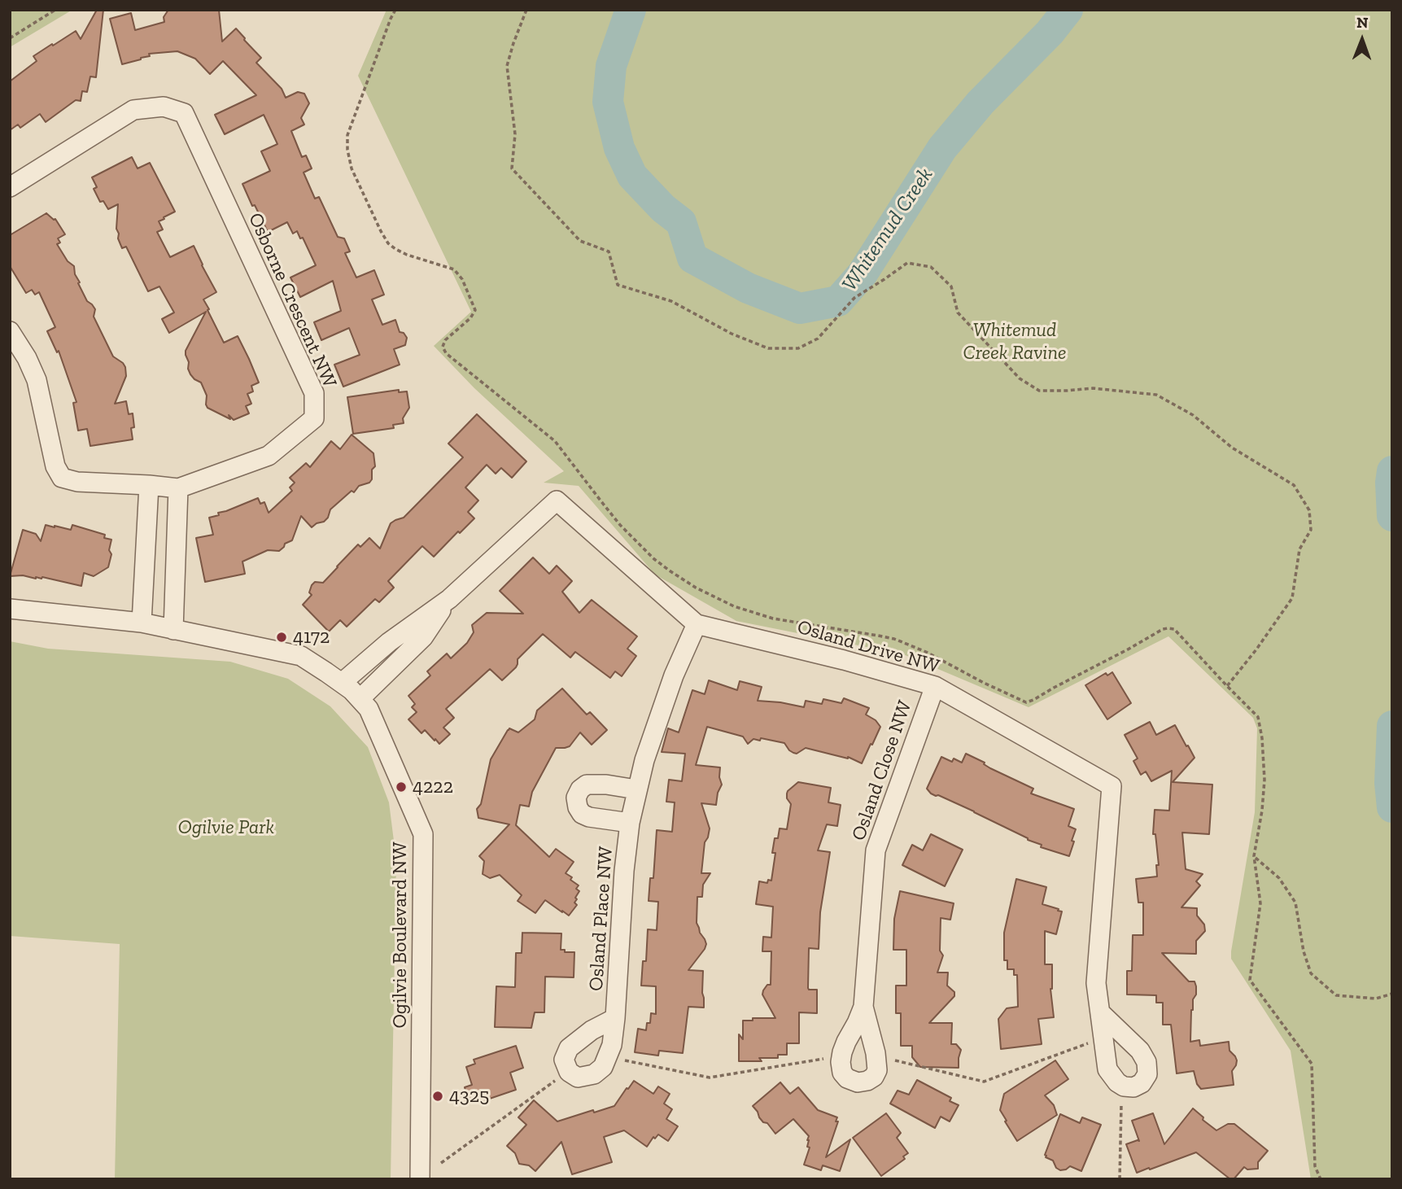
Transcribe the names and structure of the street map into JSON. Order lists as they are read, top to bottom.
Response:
{
  "streets": {
    "street": [
      "Osborne Crescent NW",
      "Osland Drive NW",
      "Osland Close NW",
      "Osland Place NW",
      "Ogilvie Boulevard NW"
    ]
  },
  "crossings": [
    ["Osland Drive NW", "Osland Close NW"],
    ["Osland Drive NW", "Osland Place NW"],
    ["Osland Drive NW", "Ogilvie Boulevard NW"]
  ],
  "water": ["Whitemud Creek"],
  "parks": ["Whitemud Creek Ravine", "Ogilvie Park"],
  "places": ["4172", "4222", "4325"],
  "north": "top"
}
